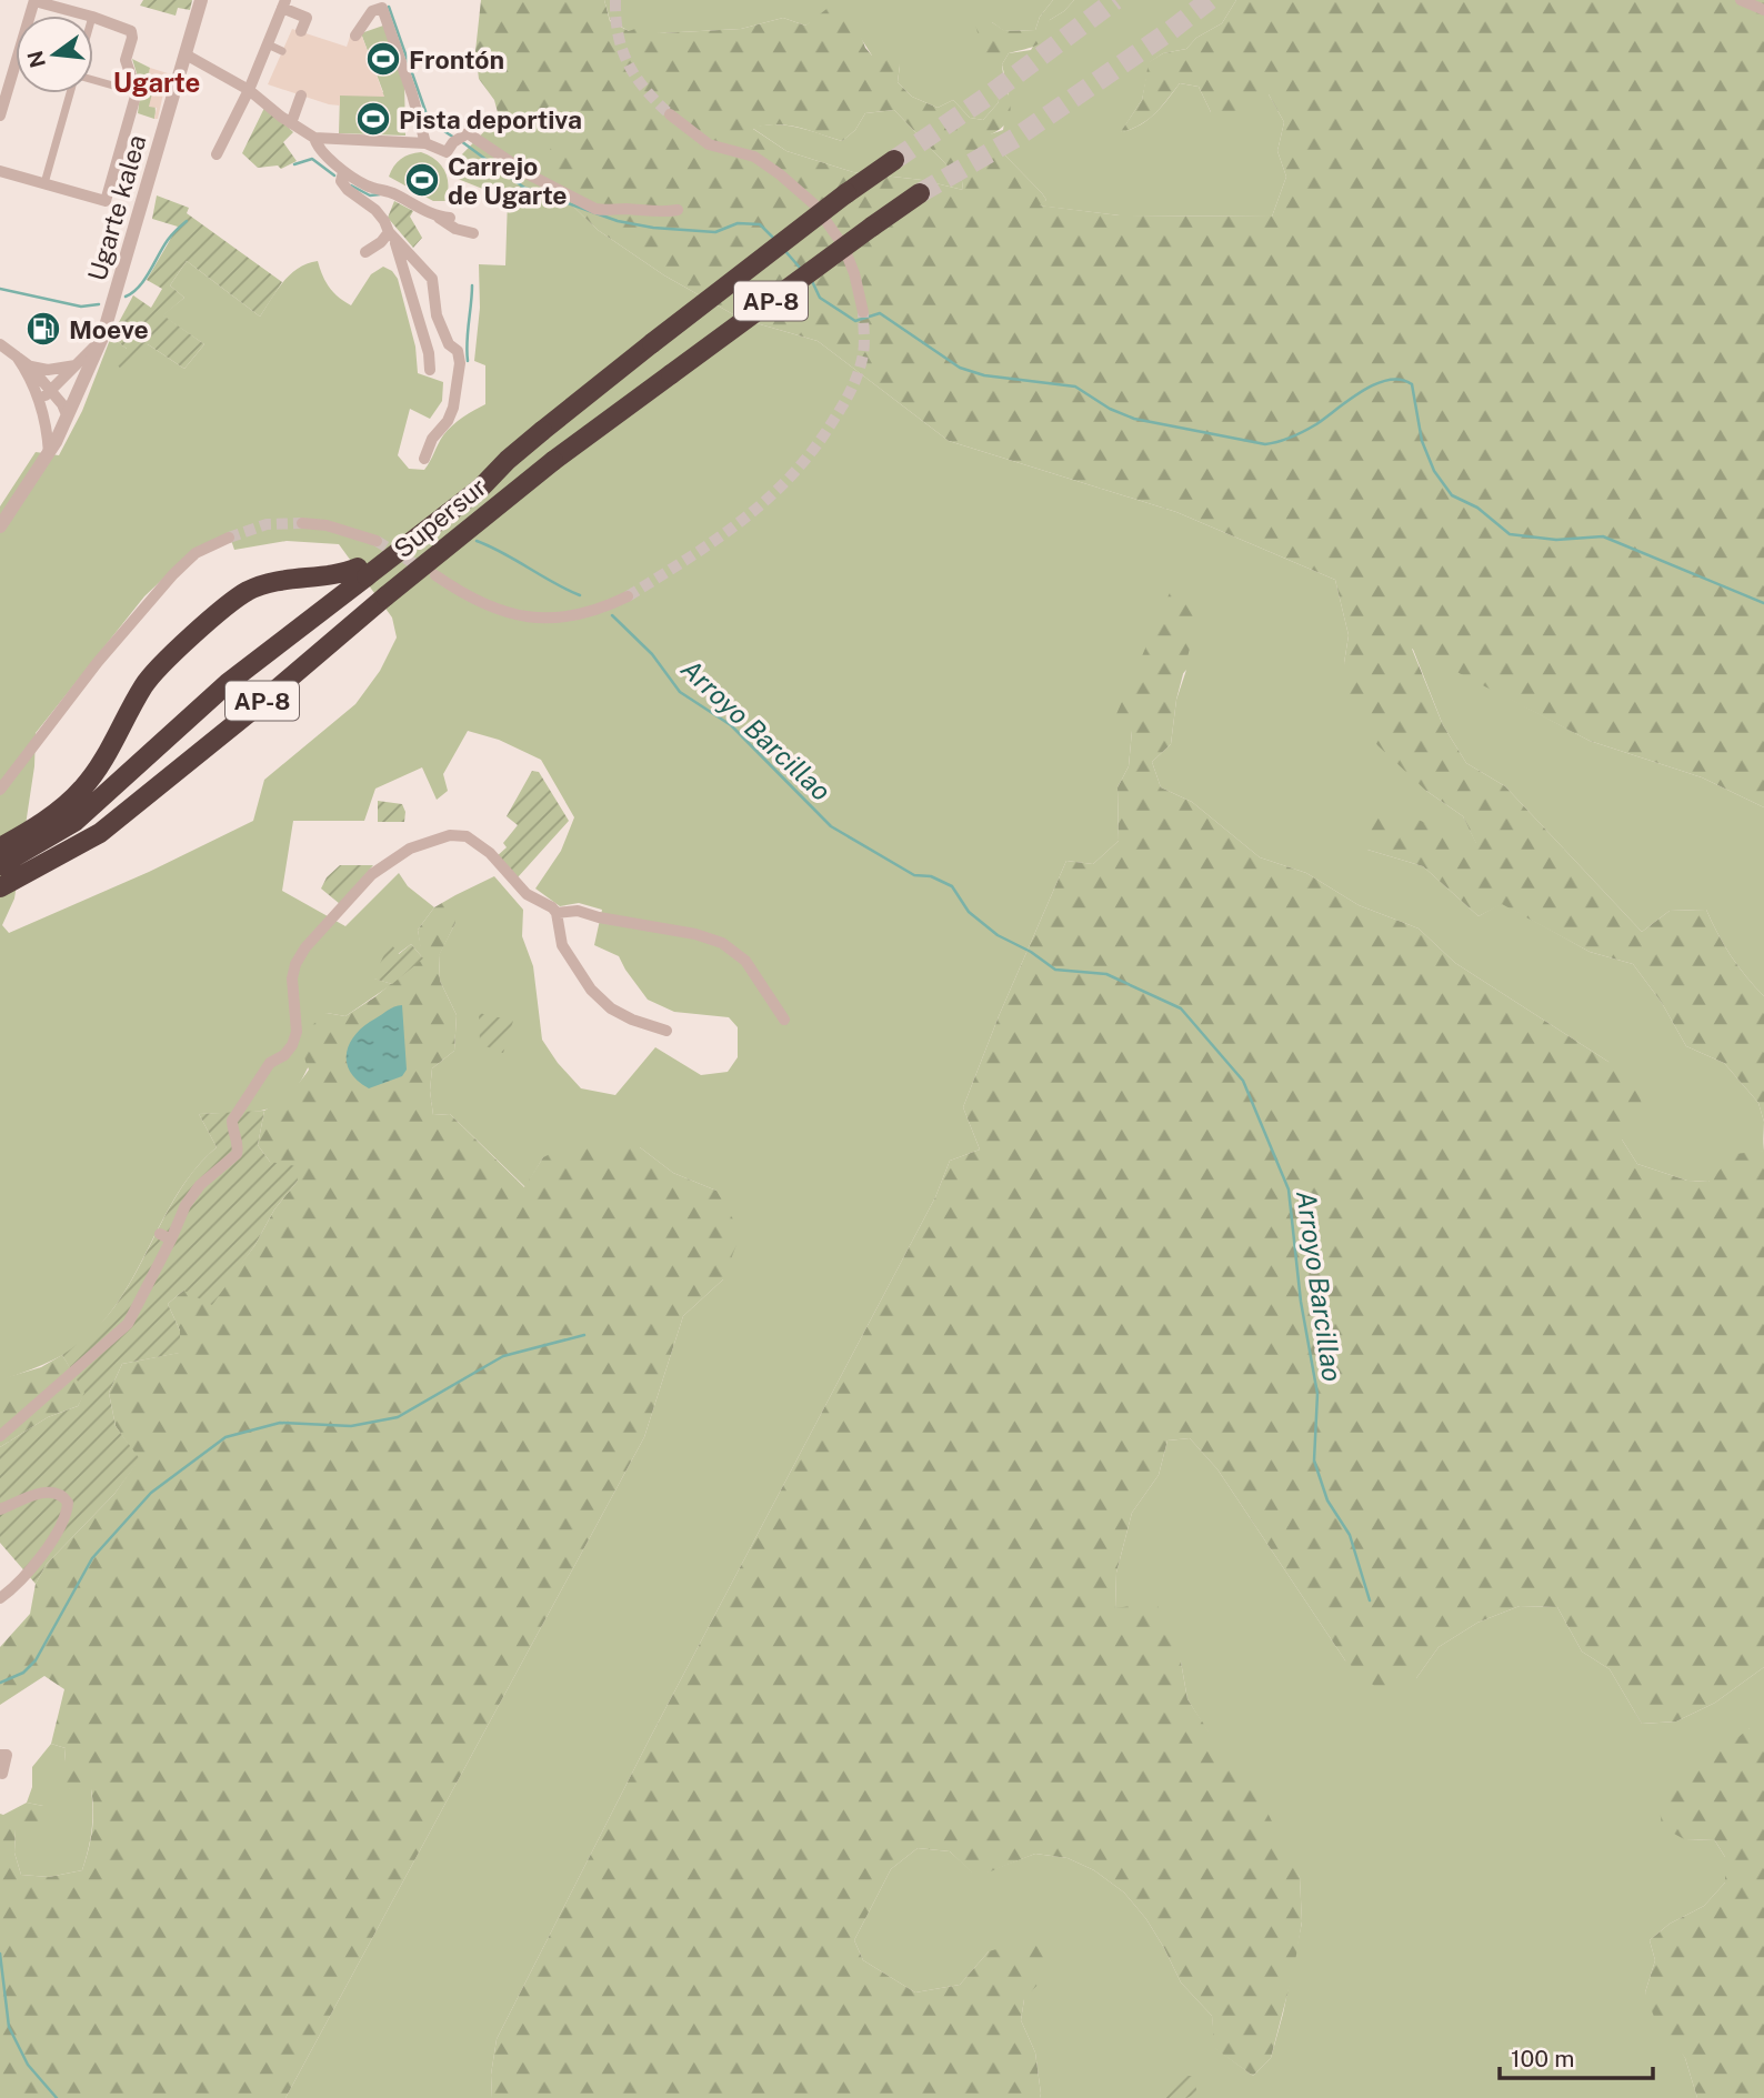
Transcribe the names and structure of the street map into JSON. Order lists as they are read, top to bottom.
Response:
{
  "streets": {
    "highway": ["AP-8", "Supersur"],
    "street": ["Ugarte kalea"]
  },
  "crossings": [
    ["AP-8", "Supersur"]
  ],
  "districts": ["Ugarte"],
  "water": ["Arroyo Barcillao"],
  "places": {
    "sports": ["Frontón", "Pista deportiva", "Carrejo de Ugarte"],
    "fuel station": ["Moeve"]
  },
  "scale_bar": "100 m",
  "north": "left"
}
